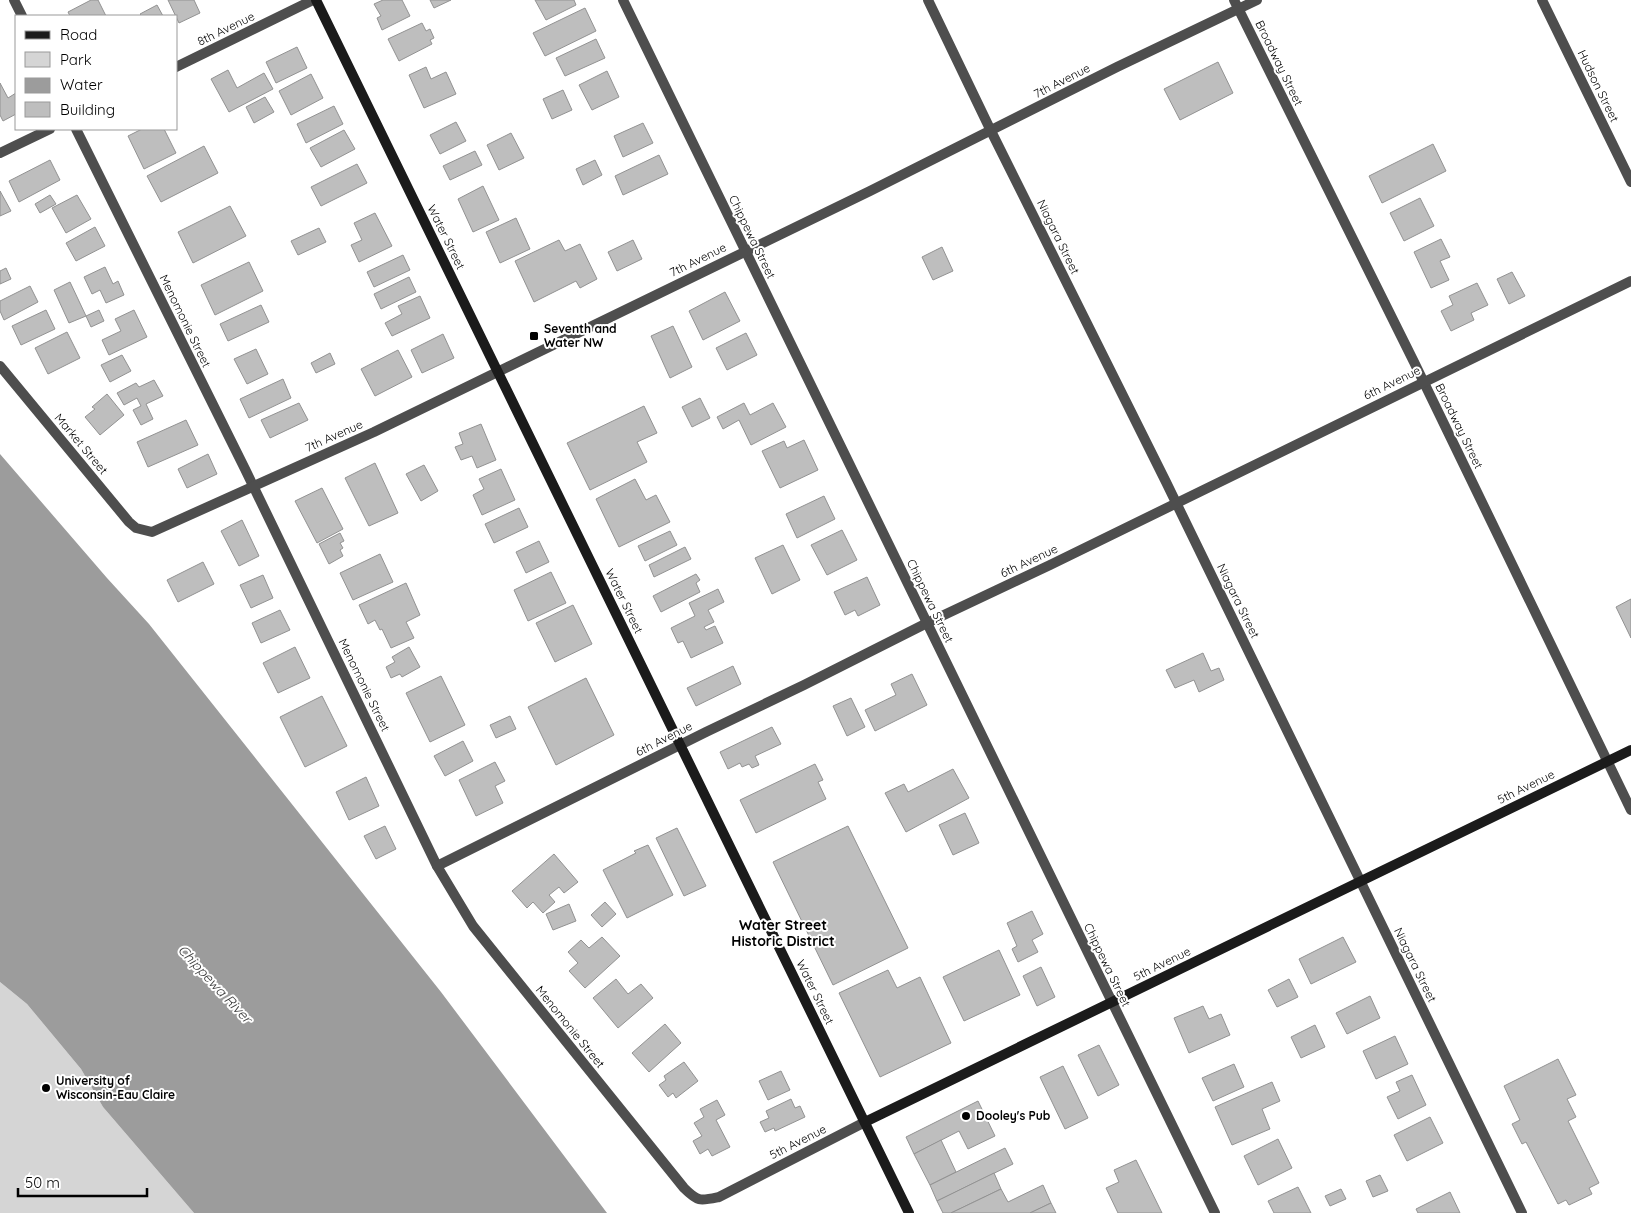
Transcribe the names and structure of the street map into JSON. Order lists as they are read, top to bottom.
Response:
{
  "streets": {
    "main road": ["Water Street", "5th Avenue"],
    "street": [
      "8th Avenue",
      "Broadway Street",
      "7th Avenue",
      "Hudson Street",
      "Chippewa Street",
      "Niagara Street",
      "Menomonie Street",
      "6th Avenue",
      "Market Street"
    ]
  },
  "crossings": [
    ["8th Avenue", "Water Street"],
    ["Broadway Street", "7th Avenue"],
    ["Broadway Street", "6th Avenue"],
    ["Broadway Street", "5th Avenue"],
    ["7th Avenue", "Water Street"],
    ["7th Avenue", "Chippewa Street"],
    ["7th Avenue", "Niagara Street"],
    ["7th Avenue", "Menomonie Street"],
    ["7th Avenue", "Market Street"],
    ["Water Street", "6th Avenue"],
    ["Water Street", "5th Avenue"],
    ["Chippewa Street", "6th Avenue"],
    ["Chippewa Street", "5th Avenue"],
    ["Niagara Street", "6th Avenue"],
    ["Niagara Street", "5th Avenue"],
    ["Menomonie Street", "6th Avenue"],
    ["Menomonie Street", "5th Avenue"]
  ],
  "districts": ["Water Street Historic District"],
  "water": ["Chippewa River"],
  "places": {
    "transit": ["Seventh and Water NW"],
    "other": ["University of Wisconsin-Eau Claire", "Dooley's Pub"]
  },
  "legend": [
    "Road",
    "Park",
    "Water",
    "Building"
  ],
  "scale_bar": "50 m"
}
